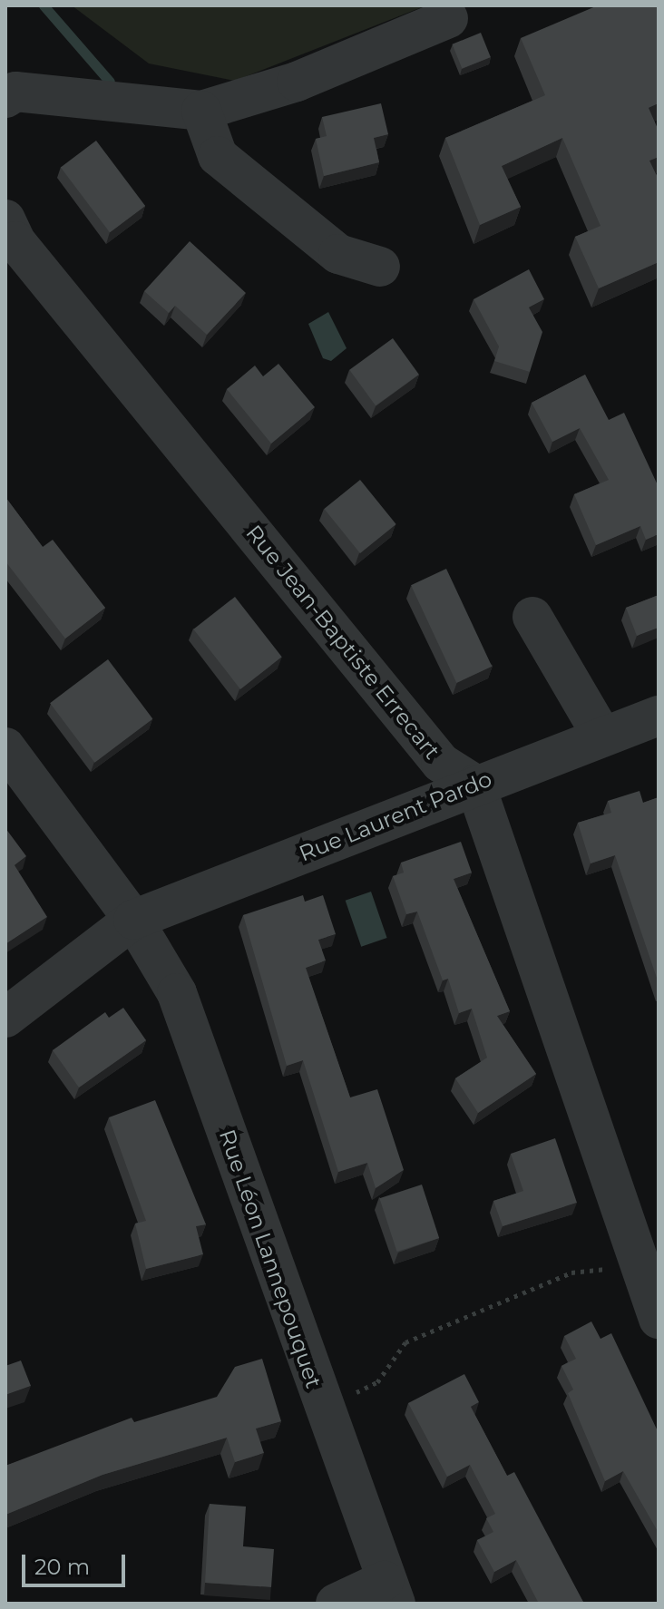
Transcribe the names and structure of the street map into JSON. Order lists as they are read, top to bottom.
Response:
{
  "streets": {
    "street": ["Rue Jean-Baptiste Errecart", "Rue Laurent Pardo", "Rue Léon Lannepouquet"]
  },
  "crossings": [
    ["Rue Jean-Baptiste Errecart", "Rue Laurent Pardo"],
    ["Rue Laurent Pardo", "Rue Léon Lannepouquet"]
  ],
  "scale_bar": "20 m"
}
